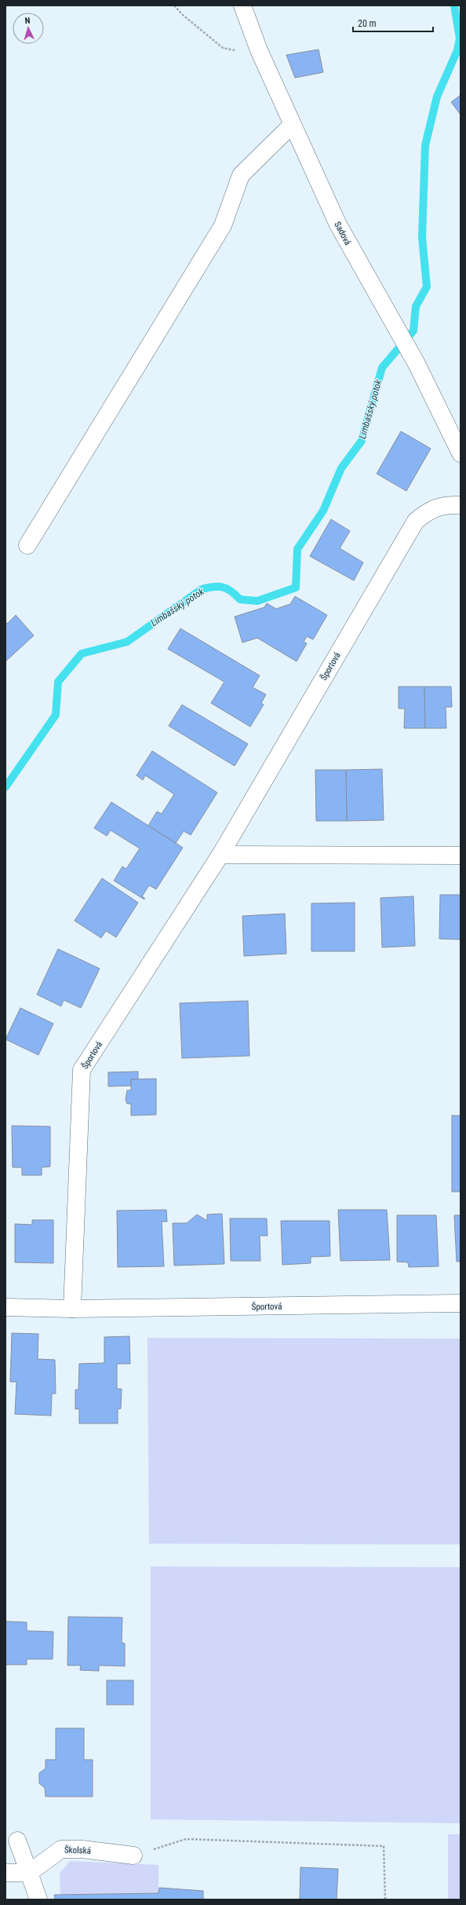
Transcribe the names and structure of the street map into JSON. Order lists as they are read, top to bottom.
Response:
{
  "streets": {
    "street": ["Sadová", "Športová", "Školská"]
  },
  "water": ["Limbašský potok"],
  "scale_bar": "20 m",
  "north": "top"
}
